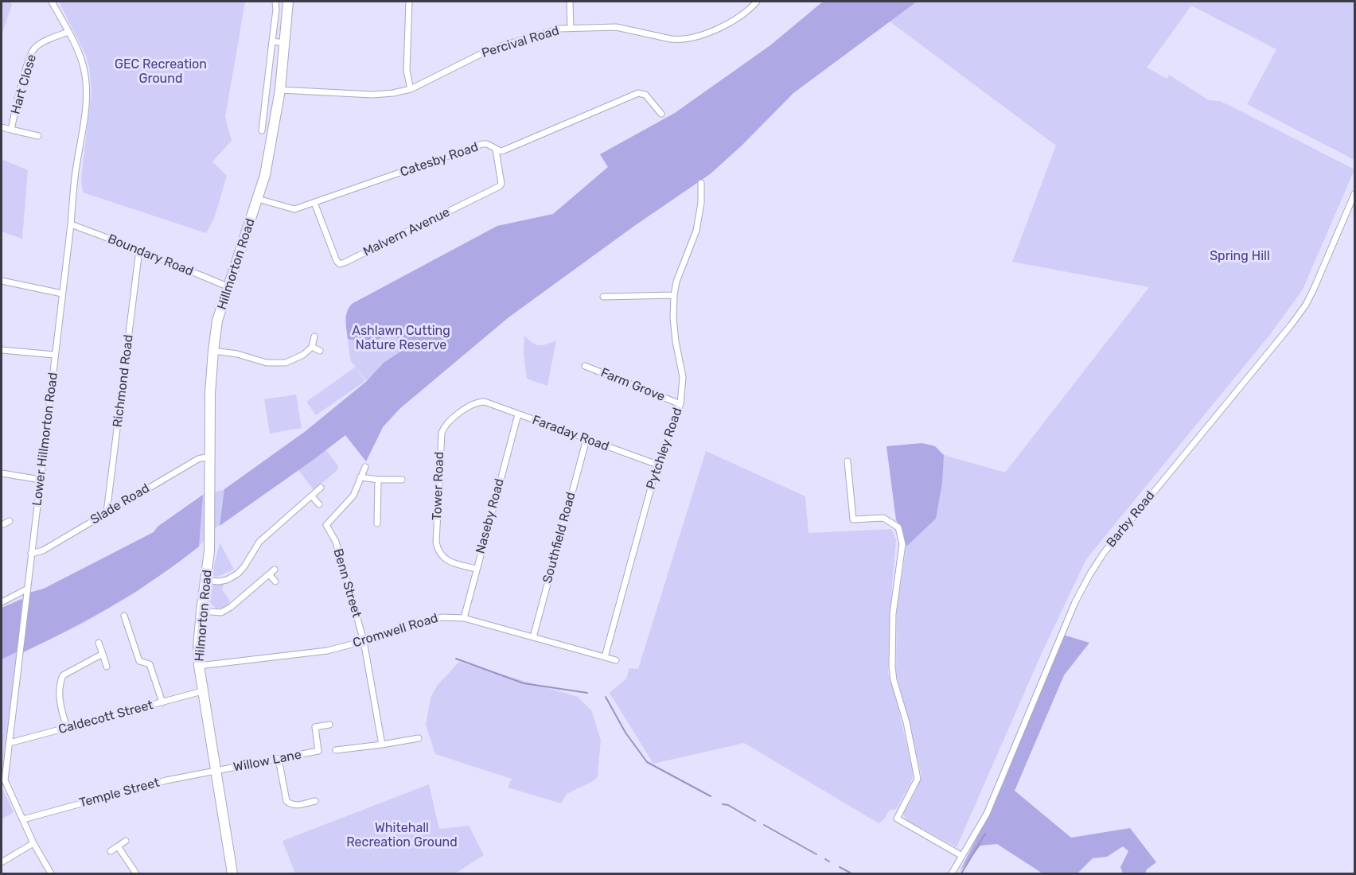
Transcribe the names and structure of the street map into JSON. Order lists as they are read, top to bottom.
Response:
{
  "streets": {
    "highway": ["Hillmorton Road", "Hilmorton Road"],
    "street": [
      "Percival Road",
      "Hart Close",
      "Catesby Road",
      "Malvern Avenue",
      "Boundary Road",
      "Richmond Road",
      "Farm Grove",
      "Faraday Road",
      "Lower Hillmorton Road",
      "Pytchley Road",
      "Tower Road",
      "Slade Road",
      "Naseby Road",
      "Barby Road",
      "Southfield Road",
      "Benn Street",
      "Cromwell Road",
      "Caldecott Street",
      "Willow Lane",
      "Temple Street"
    ]
  },
  "crossings": [
    ["Percival Road", "Hillmorton Road"],
    ["Hart Close", "Lower Hillmorton Road"],
    ["Catesby Road", "Malvern Avenue"],
    ["Catesby Road", "Hillmorton Road"],
    ["Boundary Road", "Hillmorton Road"],
    ["Boundary Road", "Richmond Road"],
    ["Boundary Road", "Lower Hillmorton Road"],
    ["Hillmorton Road", "Slade Road"],
    ["Hillmorton Road", "Hilmorton Road"],
    ["Richmond Road", "Slade Road"],
    ["Farm Grove", "Pytchley Road"],
    ["Faraday Road", "Pytchley Road"],
    ["Faraday Road", "Tower Road"],
    ["Faraday Road", "Naseby Road"],
    ["Faraday Road", "Southfield Road"],
    ["Lower Hillmorton Road", "Slade Road"],
    ["Lower Hillmorton Road", "Caldecott Street"],
    ["Lower Hillmorton Road", "Temple Street"],
    ["Pytchley Road", "Cromwell Road"],
    ["Tower Road", "Naseby Road"],
    ["Naseby Road", "Cromwell Road"],
    ["Southfield Road", "Cromwell Road"],
    ["Benn Street", "Cromwell Road"],
    ["Hilmorton Road", "Cromwell Road"],
    ["Hilmorton Road", "Caldecott Street"],
    ["Hilmorton Road", "Willow Lane"],
    ["Hilmorton Road", "Temple Street"],
    ["Willow Lane", "Temple Street"]
  ],
  "parks": [
    "GEC Recreation Ground",
    "Spring Hill",
    "Ashlawn Cutting Nature Reserve",
    "Whitehall Recreation Ground"
  ]
}
